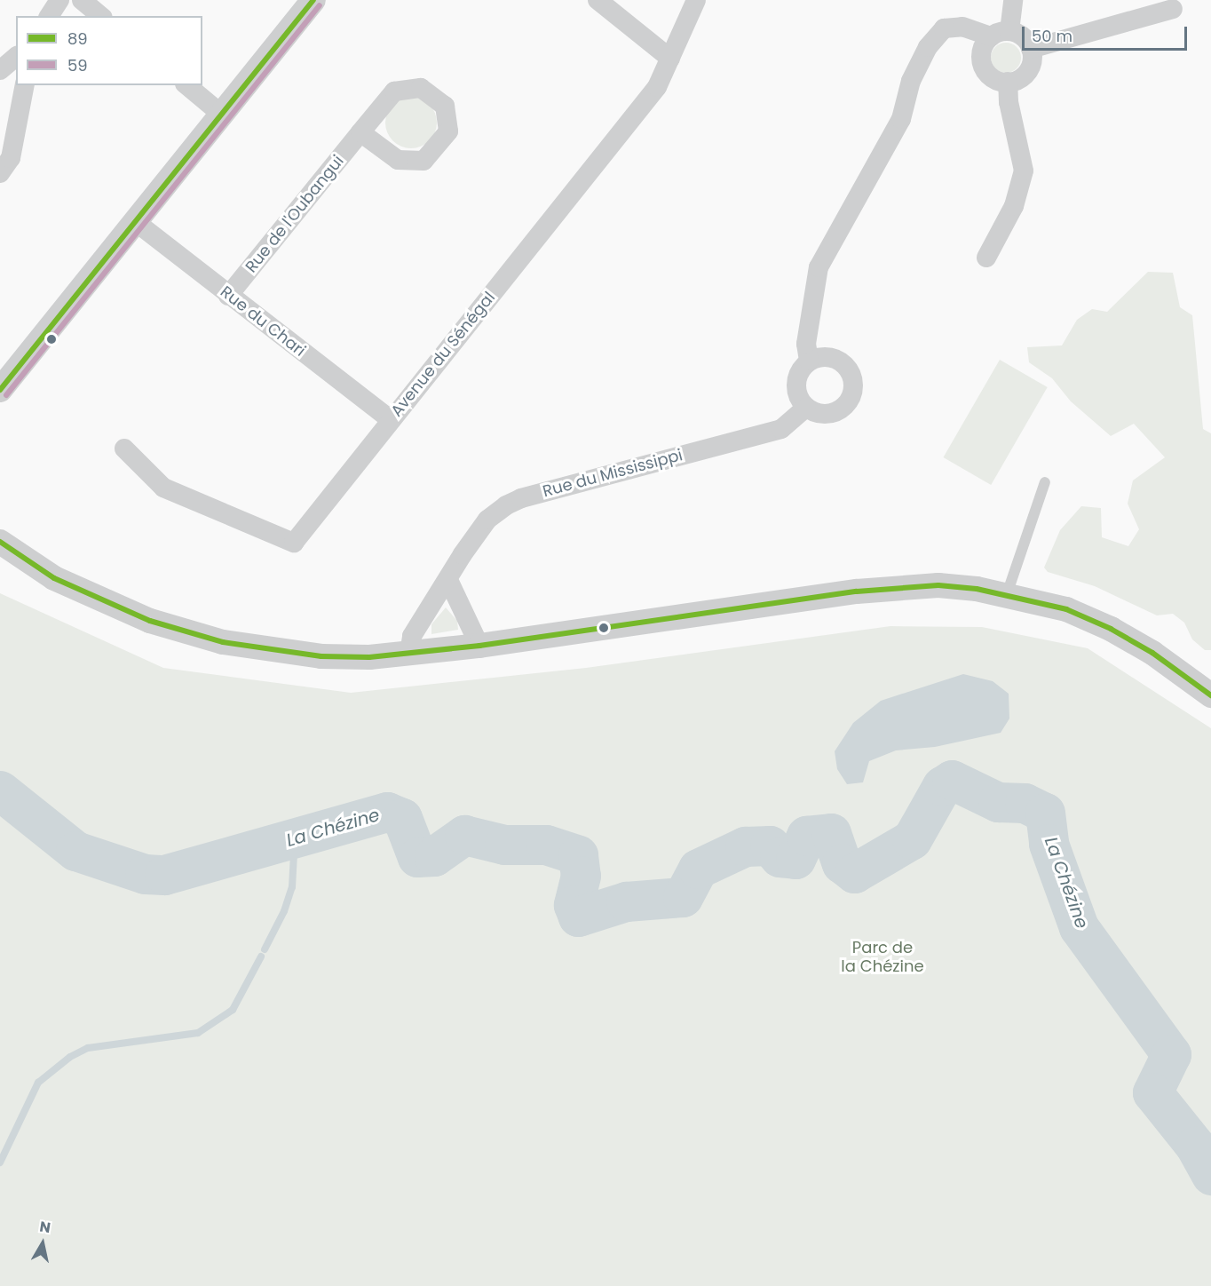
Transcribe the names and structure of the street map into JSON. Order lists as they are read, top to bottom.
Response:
{
  "streets": {
    "street": [
      "Rue de l'Oubangui",
      "Rue du Chari",
      "Avenue du Sénégal",
      "Rue du Mississippi"
    ]
  },
  "crossings": [
    ["Rue de l'Oubangui", "Rue du Chari"],
    ["Rue du Chari", "Avenue du Sénégal"]
  ],
  "water": ["La Chézine"],
  "parks": ["Parc de la Chézine"],
  "lines": ["transit line 89", "transit line 59"],
  "legend": ["89", "59"],
  "scale_bar": "50 m",
  "north": "top"
}
